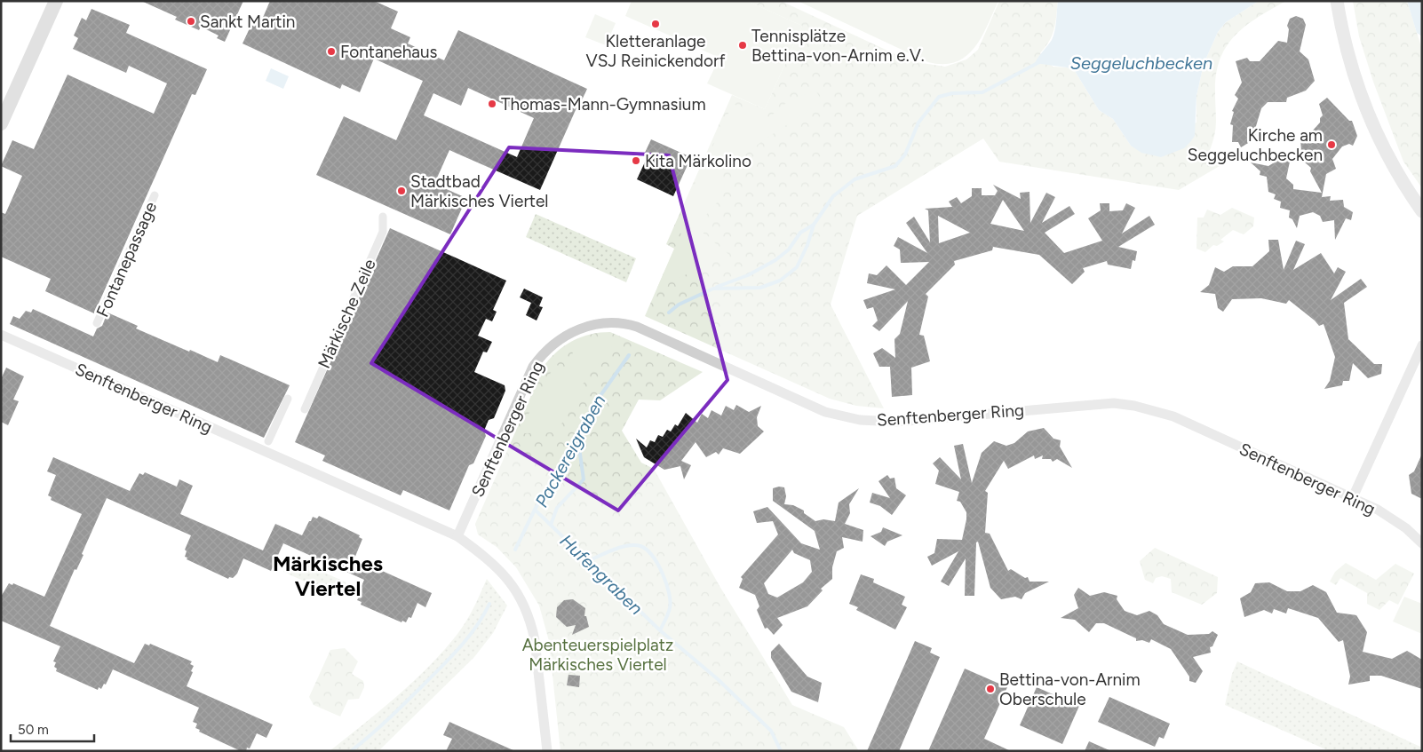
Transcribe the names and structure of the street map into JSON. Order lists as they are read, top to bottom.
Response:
{
  "streets": {
    "street": ["Fontanepassage", "Märkische Zeile", "Senftenberger Ring"]
  },
  "districts": ["Märkisches Viertel"],
  "water": ["Seggeluchbecken", "Packereigraben", "Hufengraben"],
  "parks": ["Abenteuerspielplatz Märkisches Viertel"],
  "places": [
    "Sankt Martin",
    "Kletteranlage VSJ Reinickendorf",
    "Tennisplätze Bettina-von-Arnim e.V.",
    "Fontanehaus",
    "Thomas-Mann-Gymnasium",
    "Kirche am Seggeluchbecken",
    "Kita Märkolino",
    "Stadtbad Märkisches Viertel",
    "Bettina-von-Arnim Oberschule"
  ],
  "scale_bar": "50 m"
}
